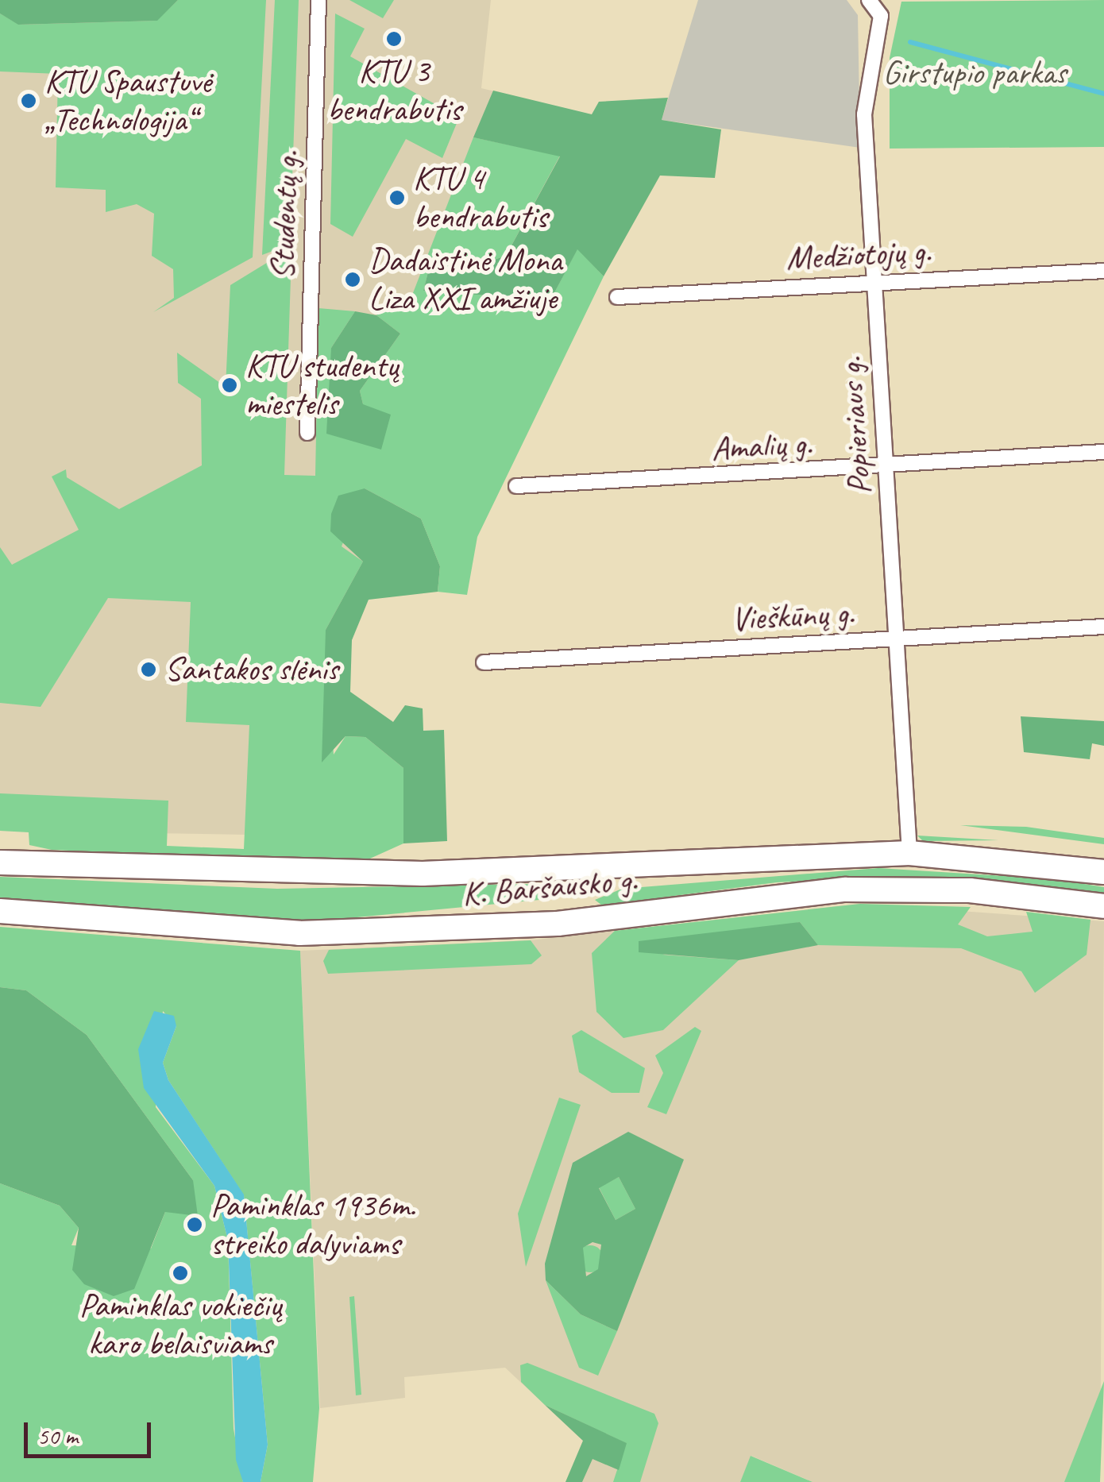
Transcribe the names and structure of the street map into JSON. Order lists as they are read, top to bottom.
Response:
{
  "streets": {
    "main road": ["K. Baršausko g."],
    "street": [
      "Studentų g.",
      "Medžiotojų g.",
      "Popieriaus g.",
      "Amalių g.",
      "Vieškūnų g."
    ]
  },
  "crossings": [
    ["Medžiotojų g.", "Popieriaus g."],
    ["Popieriaus g.", "Amalių g."],
    ["Popieriaus g.", "Vieškūnų g."],
    ["Popieriaus g.", "K. Baršausko g."]
  ],
  "parks": ["Girstupio parkas"],
  "places": [
    "KTU 3 bendrabutis",
    "KTU Spaustuvė „Technologija“",
    "KTU 4 bendrabutis",
    "Dadaistinė Mona Liza XXI amžiuje",
    "KTU studentų miestelis",
    "Santakos slėnis",
    "Paminklas 1936m. streiko dalyviams",
    "Paminklas vokiečių karo belaisviams"
  ],
  "scale_bar": "50 m"
}
